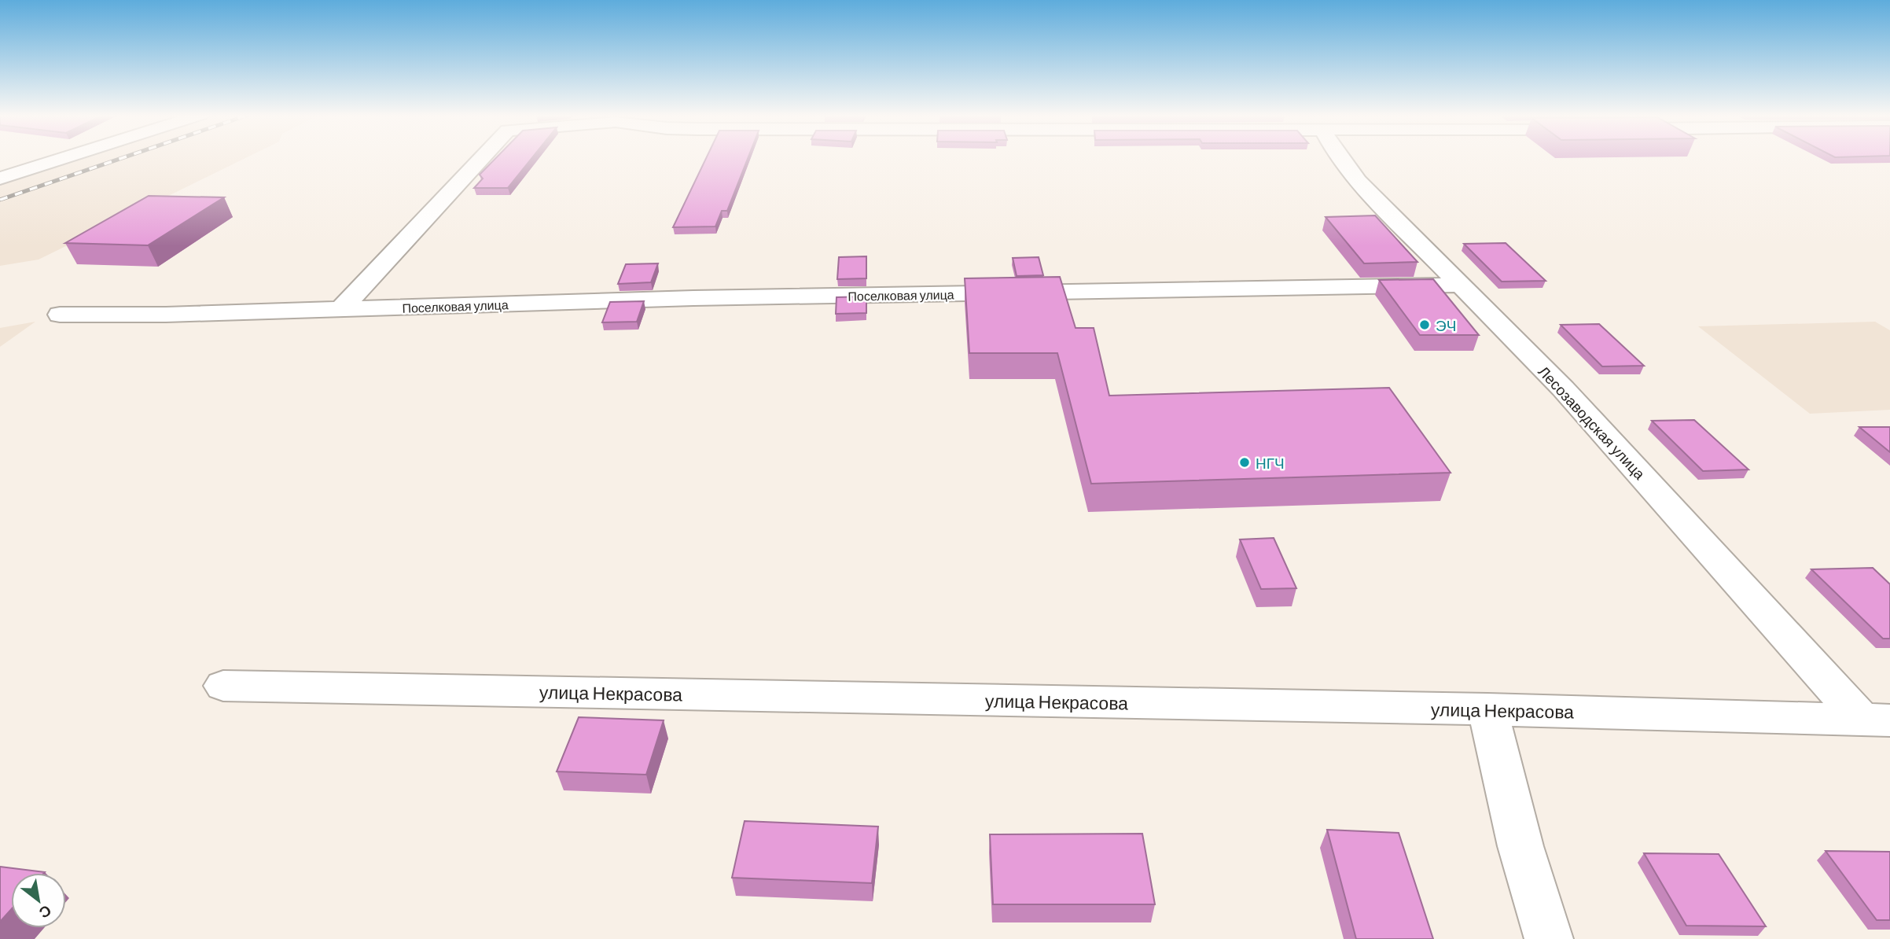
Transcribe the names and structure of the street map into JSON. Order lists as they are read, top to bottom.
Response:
{
  "streets": {
    "street": ["Поселковая улица", "Лесозаводская улица", "улица Некрасова"]
  },
  "crossings": [
    ["Поселковая улица", "Лесозаводская улица"],
    ["Лесозаводская улица", "улица Некрасова"]
  ],
  "places": ["ЭЧ", "НГЧ"],
  "north": "bottom right"
}
